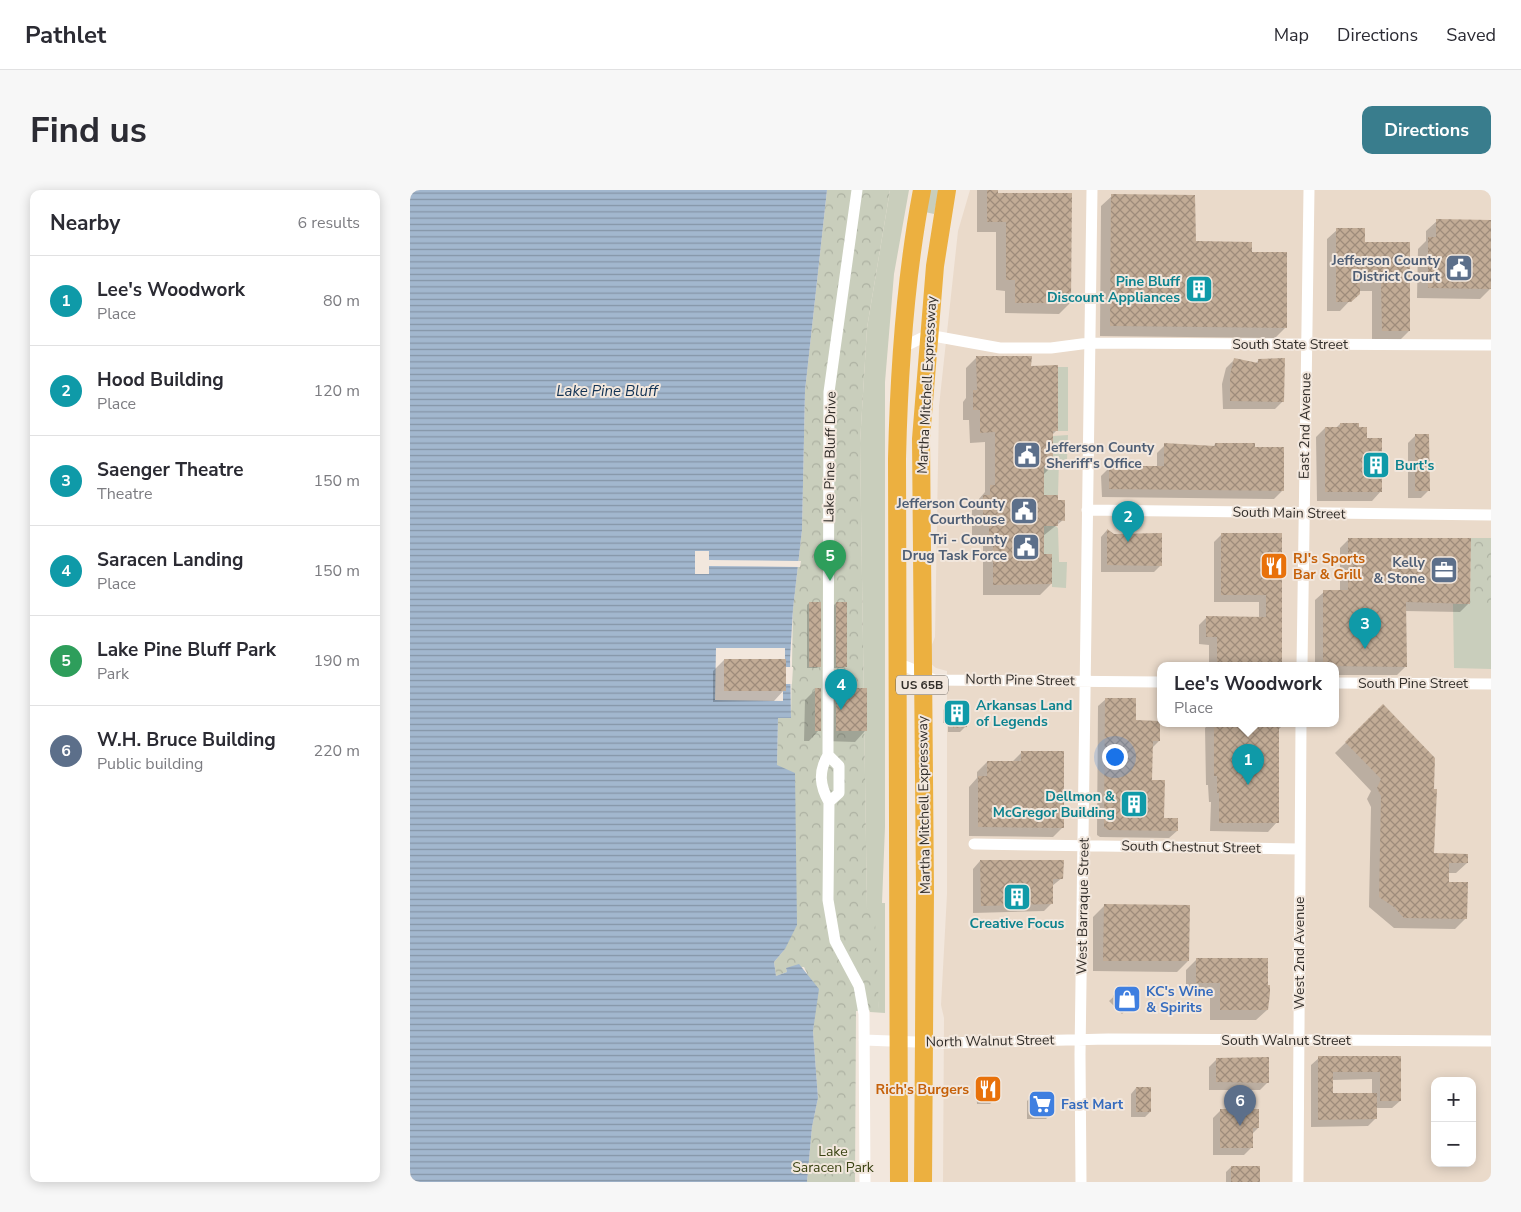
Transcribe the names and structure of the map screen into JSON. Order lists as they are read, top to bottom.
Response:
{
  "streets": {
    "highway": ["Martha Mitchell Expressway", "US 65B"],
    "street": [
      "South State Street",
      "East 2nd Avenue",
      "Lake Pine Bluff Drive",
      "South Main Street",
      "North Pine Street",
      "South Pine Street",
      "South Chestnut Street",
      "West Barraque Street",
      "West 2nd Avenue",
      "South Walnut Street",
      "North Walnut Street"
    ]
  },
  "crossings": [
    ["South State Street", "Martha Mitchell Expressway"],
    ["South State Street", "East 2nd Avenue"],
    ["South State Street", "West Barraque Street"],
    ["Martha Mitchell Expressway", "North Pine Street"],
    ["Martha Mitchell Expressway", "North Walnut Street"],
    ["East 2nd Avenue", "South Main Street"],
    ["Lake Pine Bluff Drive", "North Walnut Street"],
    ["South Main Street", "West Barraque Street"],
    ["North Pine Street", "West Barraque Street"],
    ["South Chestnut Street", "West Barraque Street"],
    ["South Chestnut Street", "West 2nd Avenue"],
    ["West Barraque Street", "South Walnut Street"],
    ["West Barraque Street", "North Walnut Street"],
    ["West 2nd Avenue", "South Walnut Street"],
    ["South Walnut Street", "North Walnut Street"]
  ],
  "water": ["Lake Pine Bluff"],
  "parks": ["Lake Saracen Park"],
  "places": {
    "public building": [
      "Jefferson County District Court",
      "Jefferson County Sheriff's Office",
      "Jefferson County Courthouse",
      "Tri - County Drug Task Force"
    ],
    "building": [
      "Pine Bluff Discount Appliances",
      "Burt's",
      "Arkansas Land of Legends",
      "Dellmon & McGregor Building",
      "Creative Focus"
    ],
    "restaurant": ["RJ's Sports Bar & Grill", "Rich's Burgers"],
    "office": ["Kelly & Stone"],
    "shop": ["KC's Wine & Spirits"],
    "supermarket": ["Fast Mart"]
  },
  "page": {
    "header": "Pathlet",
    "nav": ["Map", "Directions", "Saved"],
    "buttons": "Directions",
    "title": "Find us",
    "heading": ["Nearby", "6 results"],
    "list": [
      {
        "mark": "1",
        "name": "Lee's Woodwork",
        "note": "Place",
        "value": "80 m"
      },
      {
        "mark": "2",
        "name": "Hood Building",
        "note": "Place",
        "value": "120 m"
      },
      {
        "mark": "3",
        "name": "Saenger Theatre",
        "note": "Theatre",
        "value": "150 m"
      },
      {
        "mark": "4",
        "name": "Saracen Landing",
        "note": "Place",
        "value": "150 m"
      },
      {
        "mark": "5",
        "name": "Lake Pine Bluff Park",
        "note": "Park",
        "value": "190 m"
      },
      {
        "mark": "6",
        "name": "W.H. Bruce Building",
        "note": "Public building",
        "value": "220 m"
      }
    ],
    "pins": [
      "2",
      "5",
      "3",
      "4",
      "1",
      "6"
    ],
    "popup": ["Lee's Woodwork", "Place"],
    "map_buttons": ["+", "−"]
  }
}
